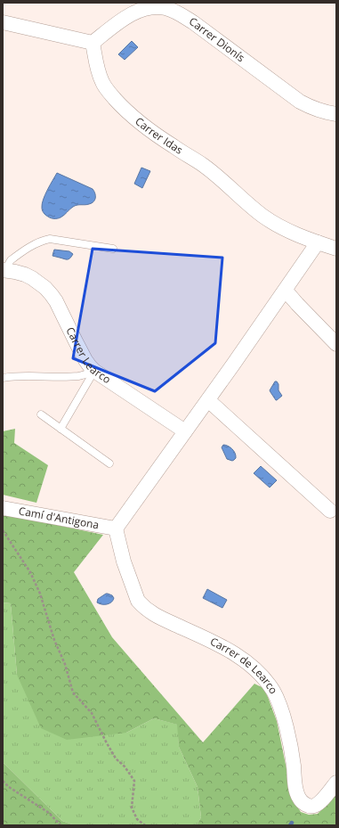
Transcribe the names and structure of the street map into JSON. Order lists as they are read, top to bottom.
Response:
{
  "streets": {
    "street": [
      "Carrer Dionís",
      "Carrer Idas",
      "Carrer Learco",
      "Camí d'Antigona",
      "Carrer de Learco"
    ]
  },
  "crossings": [
    ["Carrer Dionís", "Carrer Idas"],
    ["Camí d'Antigona", "Carrer de Learco"]
  ]
}
